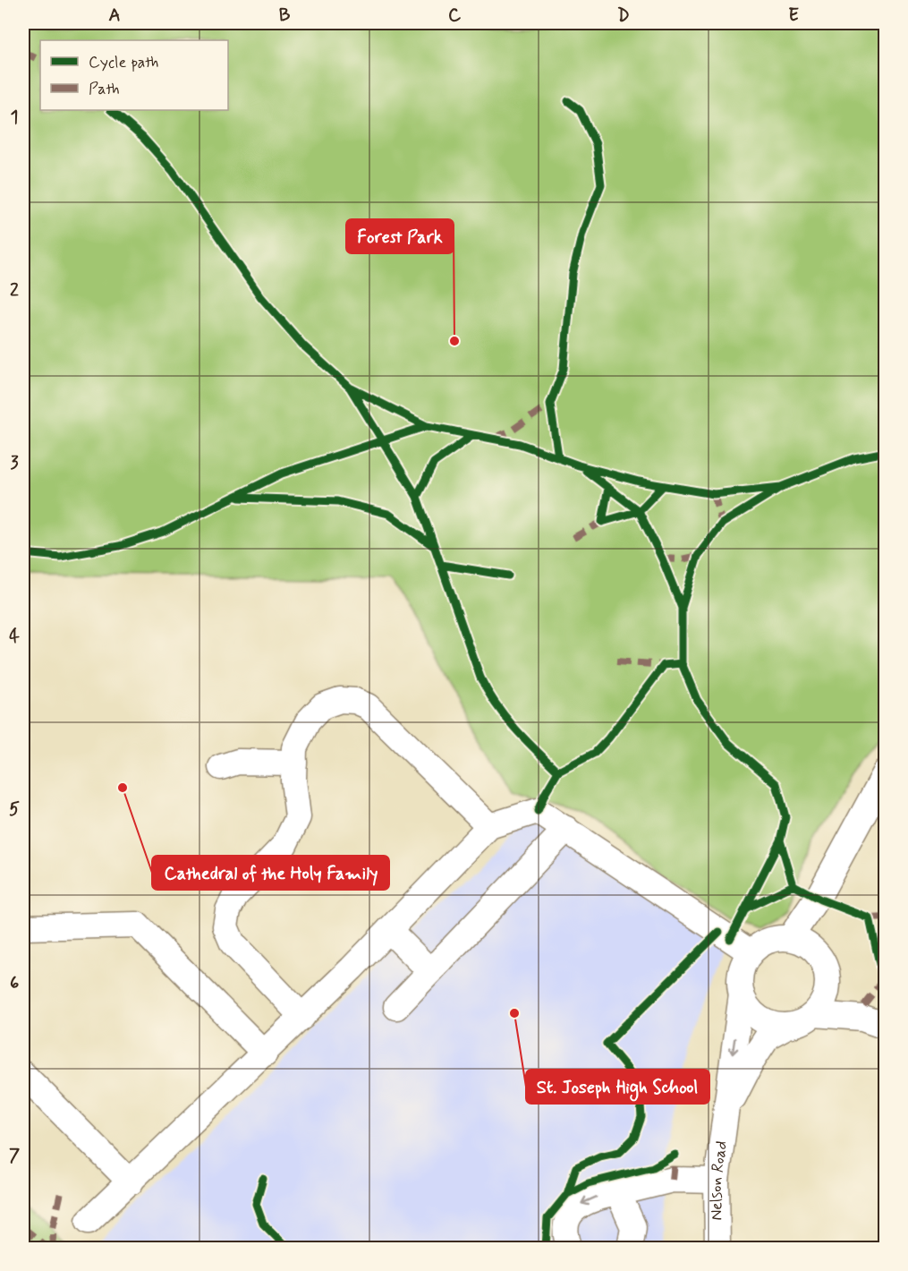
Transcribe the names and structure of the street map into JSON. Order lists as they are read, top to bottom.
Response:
{
  "streets": {
    "street": ["Nelson Road"]
  },
  "places": ["Forest Park", "Cathedral of the Holy Family", "St. Joseph High School"],
  "legend": ["Cycle path", "Path"],
  "grid": {
    "columns": [
      "A",
      "B",
      "C",
      "D",
      "E"
    ],
    "rows": [
      "1",
      "2",
      "3",
      "4",
      "5",
      "6",
      "7"
    ]
  }
}
